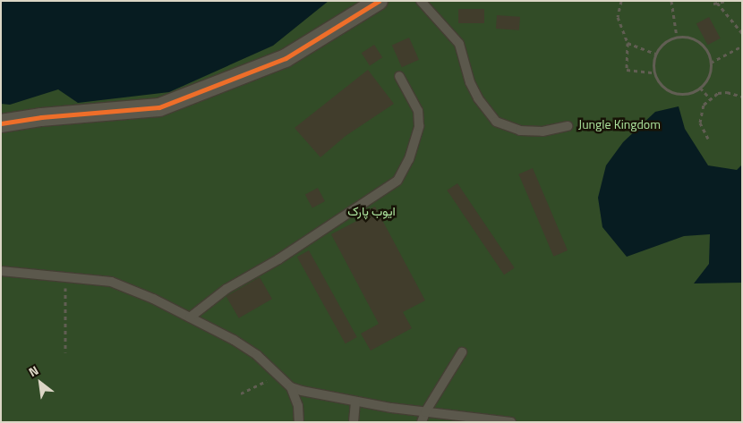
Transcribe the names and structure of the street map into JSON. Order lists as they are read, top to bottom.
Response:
{
  "parks": ["Jungle Kingdom", "ایوب پارک"],
  "north": "top left"
}
